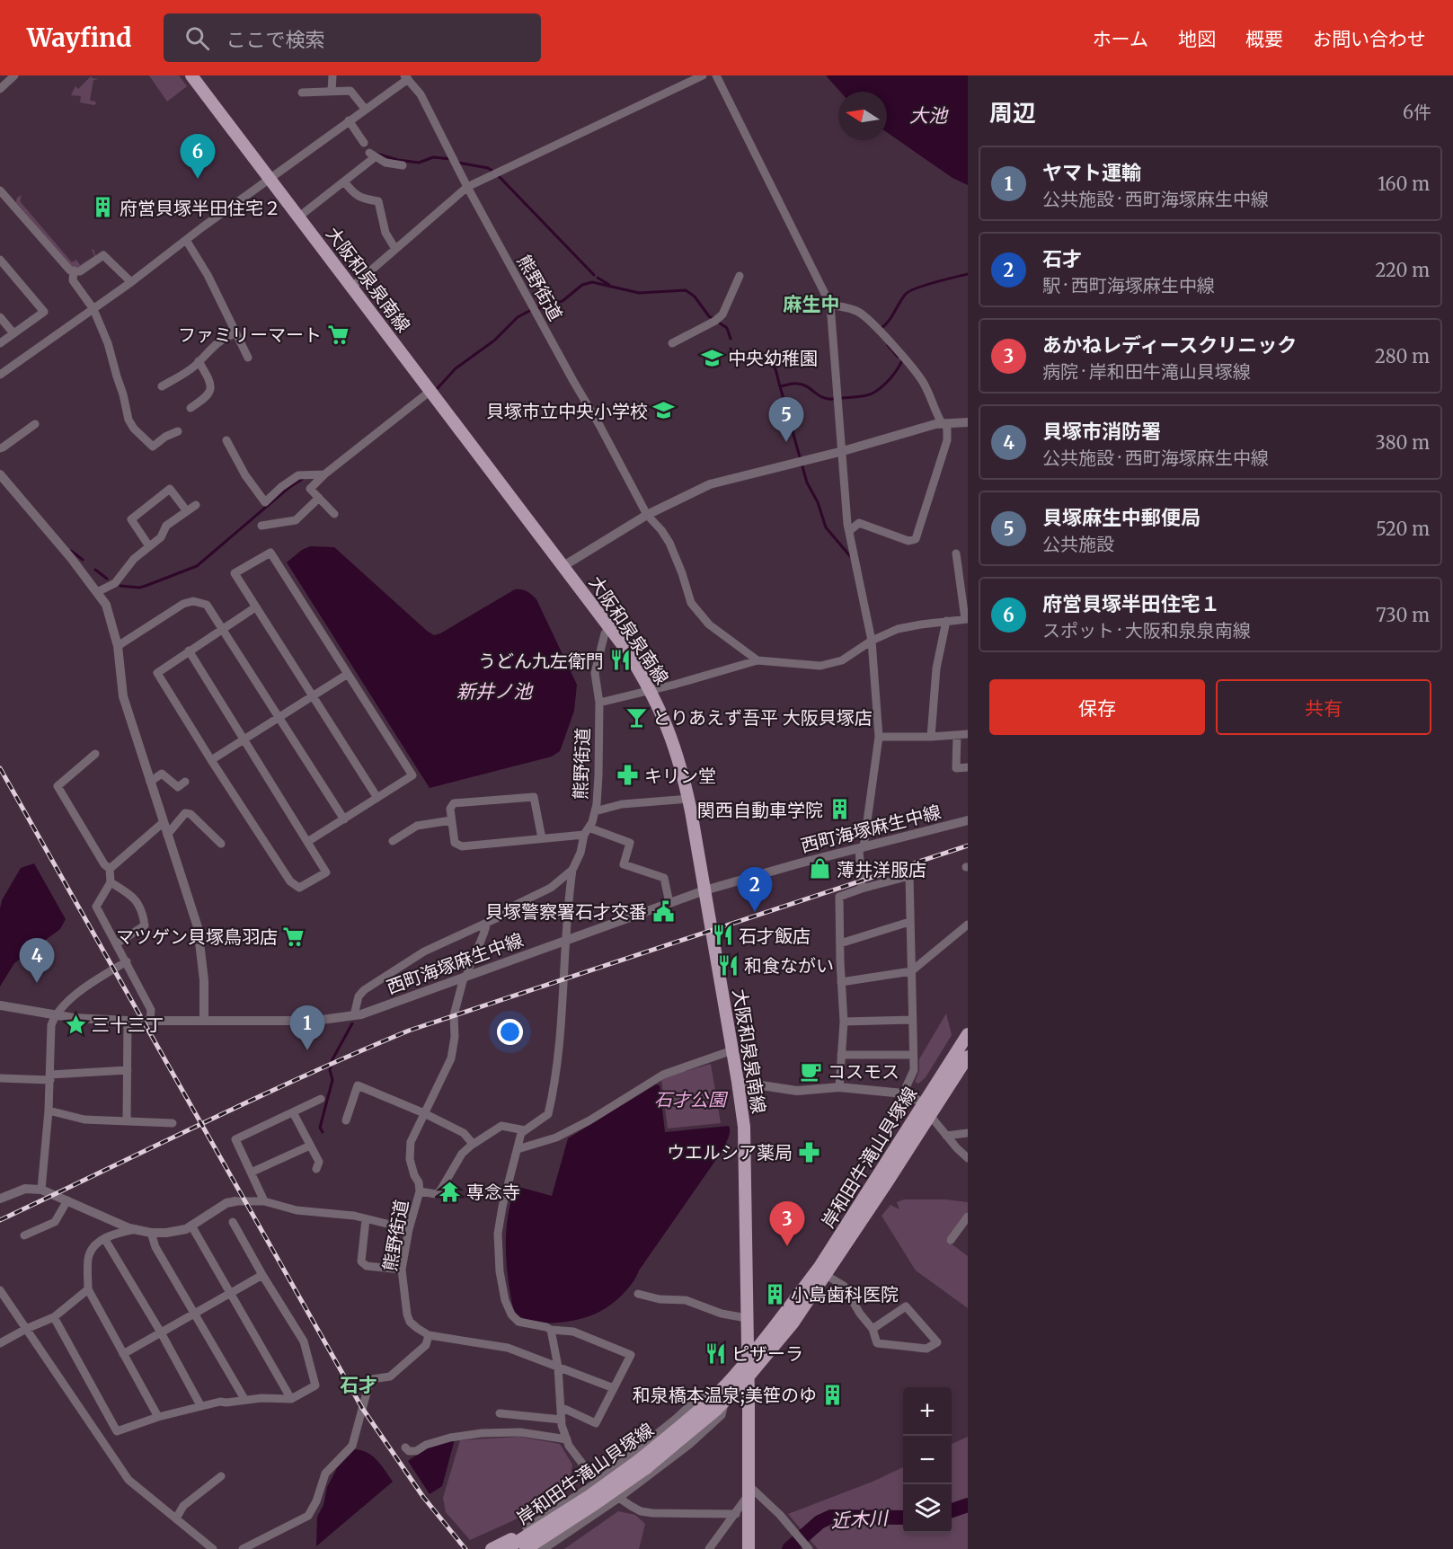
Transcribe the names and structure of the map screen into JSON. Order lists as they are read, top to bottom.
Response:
{
  "streets": {
    "main road": ["大阪和泉泉南線", "岸和田牛滝山貝塚線"],
    "street": ["熊野街道", "西町海塚麻生中線"]
  },
  "crossings": [
    ["大阪和泉泉南線", "熊野街道"],
    ["大阪和泉泉南線", "西町海塚麻生中線"],
    ["大阪和泉泉南線", "岸和田牛滝山貝塚線"],
    ["熊野街道", "西町海塚麻生中線"]
  ],
  "districts": ["麻生中", "石才"],
  "water": ["大池", "新井ノ池", "近木川"],
  "parks": ["石才公園"],
  "places": {
    "building": [
      "府営貝塚半田住宅２",
      "関西自動車学院",
      "小島歯科医院",
      "和泉橋本温泉;美笹のゆ"
    ],
    "supermarket": ["ファミリーマート", "マツゲン貝塚鳥羽店"],
    "school or university": ["中央幼稚園", "貝塚市立中央小学校"],
    "restaurant": [
      "うどん九左衛門",
      "石才飯店",
      "和食ながい",
      "ピザーラ"
    ],
    "bar": ["とりあえず吾平 大阪貝塚店"],
    "pharmacy": ["キリン堂", "ウエルシア薬局"],
    "shop": ["薄井洋服店"],
    "public building": ["貝塚警察署石才交番"],
    "place": ["三十三丁"],
    "cafe": ["コスモス"],
    "temple": ["専念寺"]
  },
  "north": "left",
  "page": {
    "header": "Wayfind",
    "search": "ここで検索",
    "nav": [
      "ホーム",
      "地図",
      "概要",
      "お問い合わせ"
    ],
    "heading": ["周辺", "6件"],
    "pins": [
      "6",
      "5",
      "2",
      "4",
      "1",
      "3"
    ],
    "list": [
      {
        "mark": "1",
        "name": "ヤマト運輸",
        "note": "公共施設 · 西町海塚麻生中線",
        "value": "160 m"
      },
      {
        "mark": "2",
        "name": "石才",
        "note": "駅 · 西町海塚麻生中線",
        "value": "220 m"
      },
      {
        "mark": "3",
        "name": "あかねレディースクリニック",
        "note": "病院 · 岸和田牛滝山貝塚線",
        "value": "280 m"
      },
      {
        "mark": "4",
        "name": "貝塚市消防署",
        "note": "公共施設 · 西町海塚麻生中線",
        "value": "380 m"
      },
      {
        "mark": "5",
        "name": "貝塚麻生中郵便局",
        "note": "公共施設",
        "value": "520 m"
      },
      {
        "mark": "6",
        "name": "府営貝塚半田住宅１",
        "note": "スポット · 大阪和泉泉南線",
        "value": "730 m"
      }
    ],
    "buttons": ["保存", "共有"],
    "map_buttons": ["+", "−"]
  }
}
